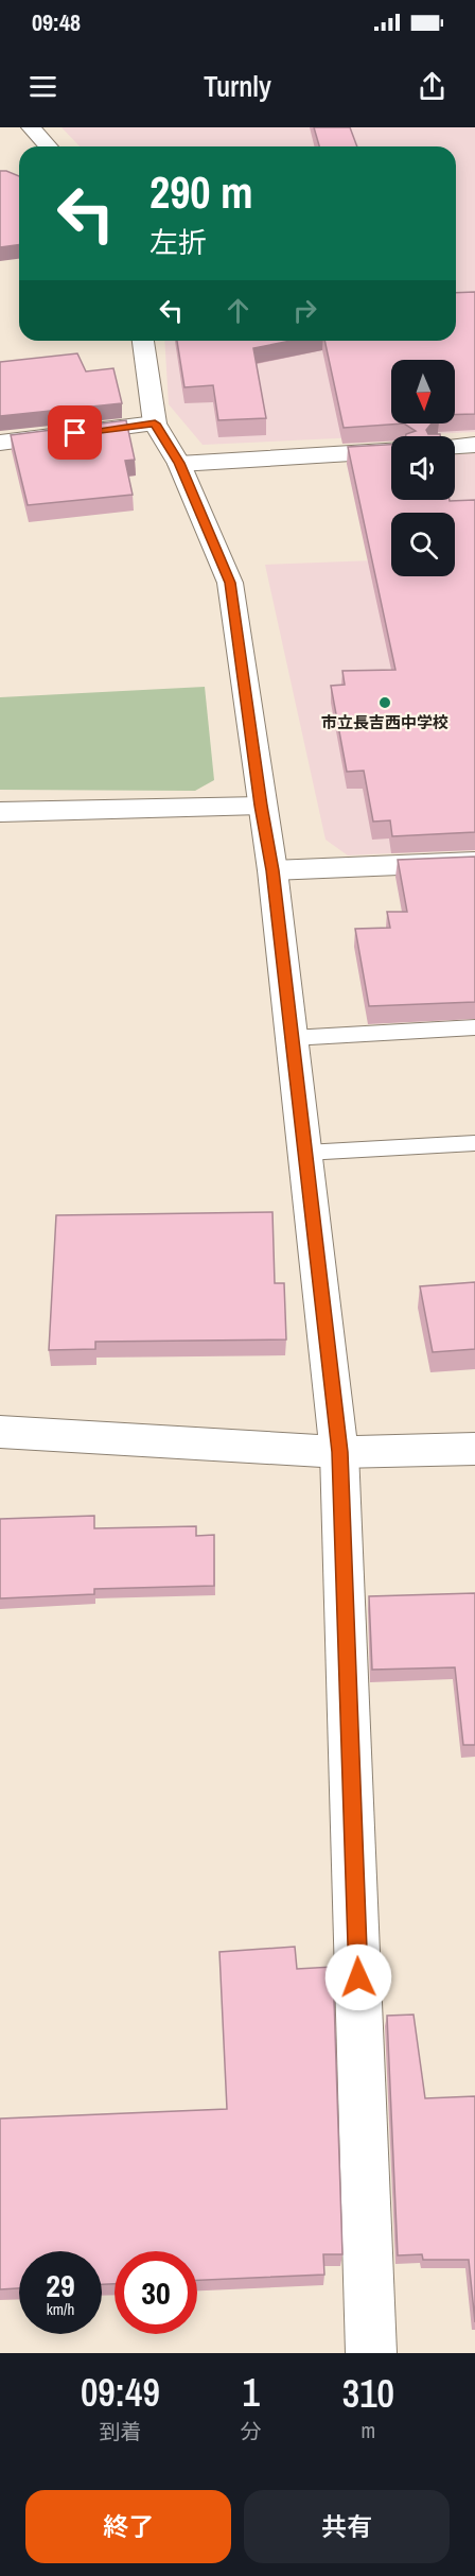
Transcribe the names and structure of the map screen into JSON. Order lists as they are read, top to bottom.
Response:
{
  "places": ["市立長吉西中学校"],
  "north": "bottom",
  "page": {
    "status": "09:48",
    "header": "Turnly",
    "turn": ["290 m", "左折"],
    "speed": "29 km/h",
    "limit": "30",
    "eta": [
      "09:49",
      "到着",
      "1",
      "分",
      "310",
      "m"
    ],
    "buttons": ["終了", "共有"]
  }
}
